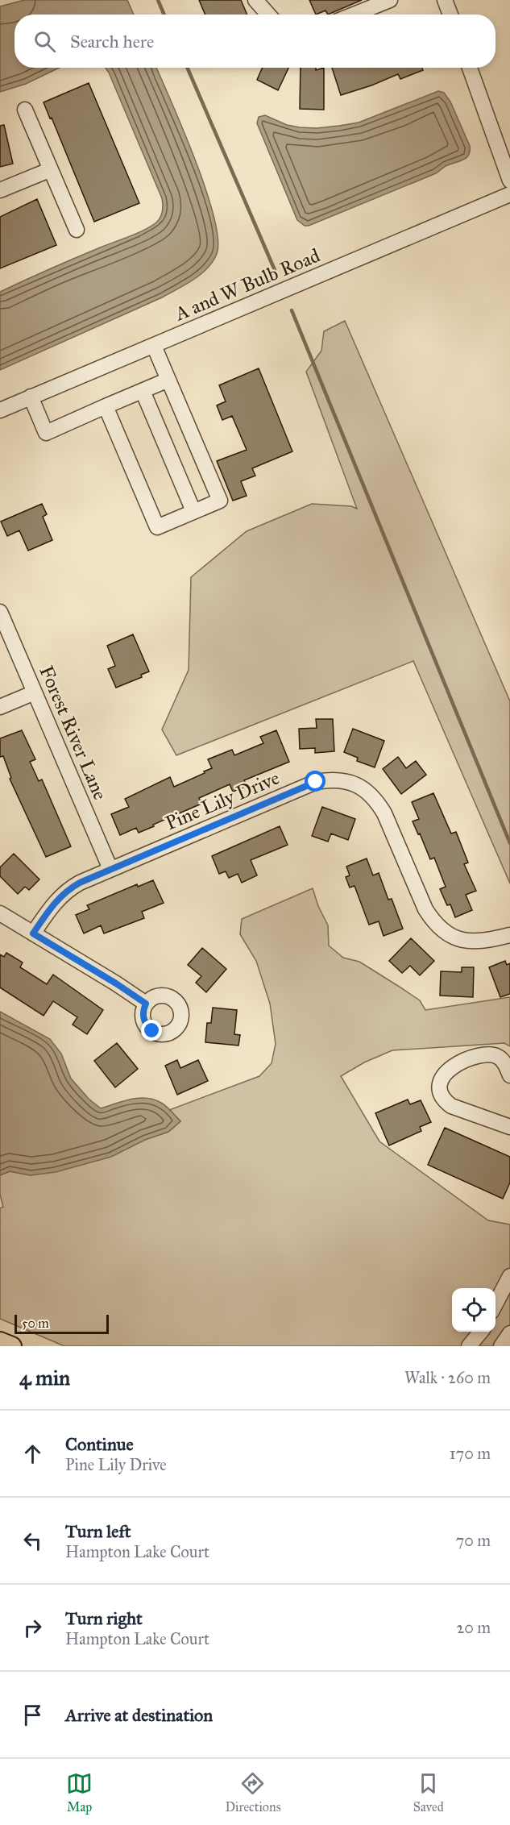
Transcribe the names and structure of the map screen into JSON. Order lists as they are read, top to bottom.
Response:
{
  "streets": {
    "street": ["A and W Bulb Road", "Forest River Lane", "Pine Lily Drive"]
  },
  "crossings": [
    ["Forest River Lane", "Pine Lily Drive"]
  ],
  "scale_bar": "50 m",
  "page": {
    "search": "Search here",
    "scale": "50 m",
    "heading": ["4 min", "Walk · 260 m"],
    "list": [
      ["Continue", "Pine Lily Drive", "170 m"],
      ["Turn left", "Hampton Lake Court", "70 m"],
      ["Turn right", "Hampton Lake Court", "20 m"],
      "Arrive at destination"
    ],
    "nav": ["Map", "Directions", "Saved"]
  }
}
